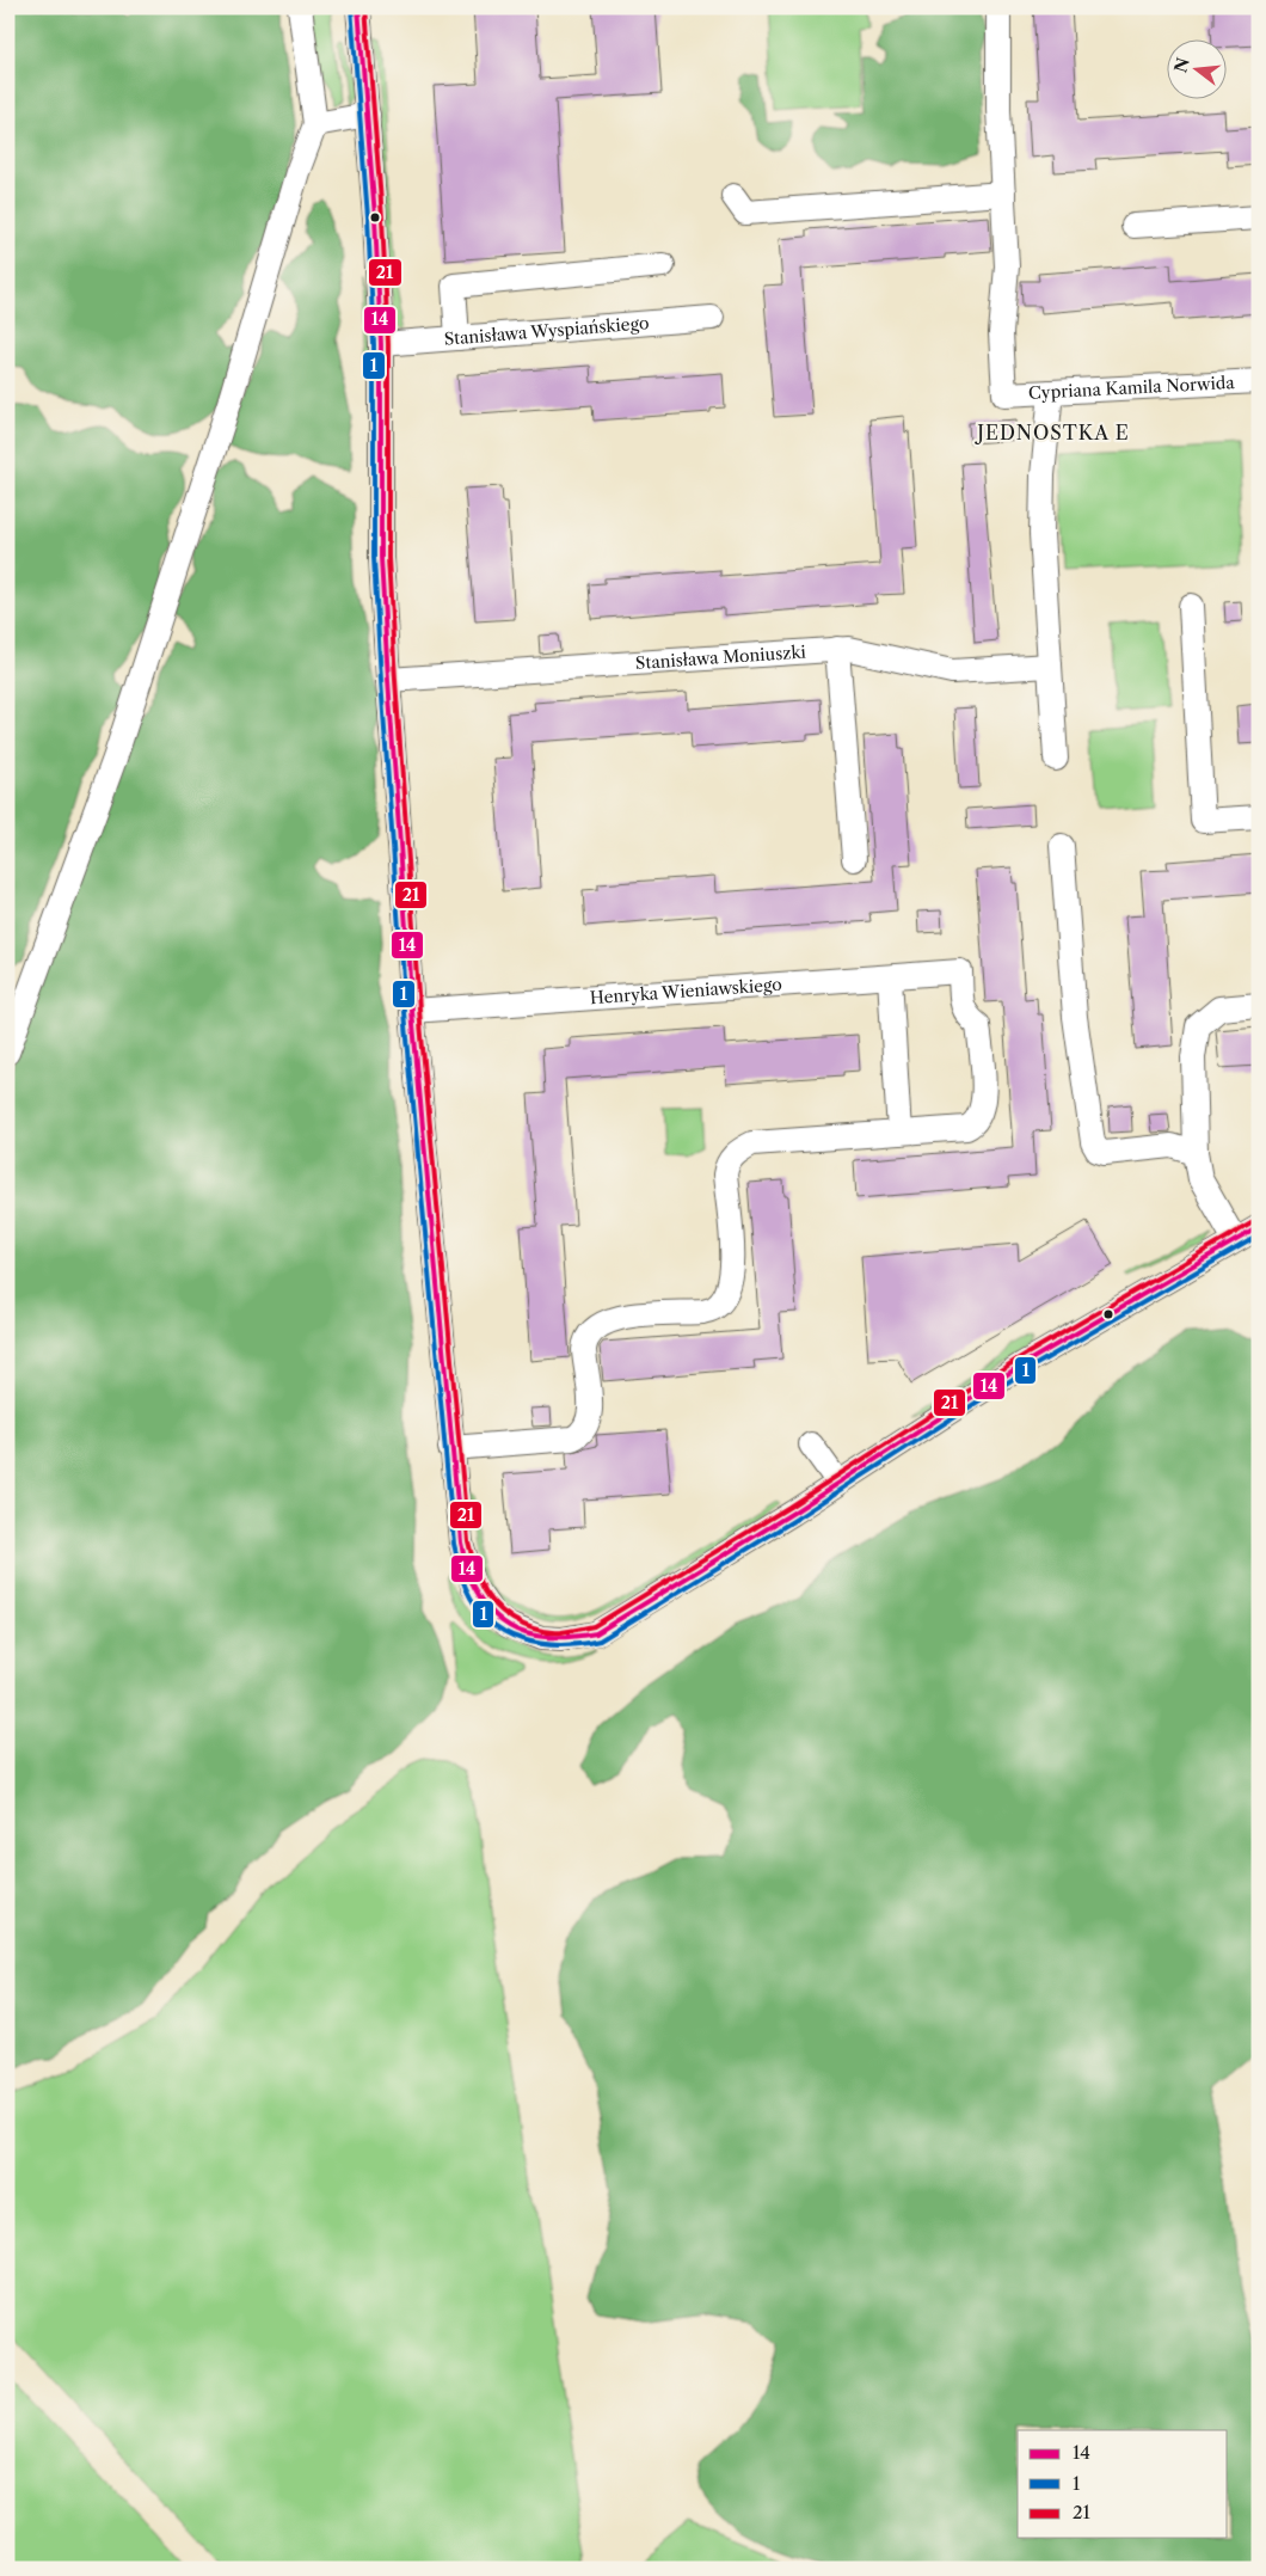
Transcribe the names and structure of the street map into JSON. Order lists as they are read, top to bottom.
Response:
{
  "streets": {
    "street": [
      "Stanisława Wyspiańskiego",
      "Cypriana Kamila Norwida",
      "Stanisława Moniuszki",
      "Henryka Wieniawskiego"
    ]
  },
  "districts": ["JEDNOSTKA E"],
  "lines": ["transit line 14", "transit line 1", "transit line 21"],
  "legend": ["14", "1", "21"],
  "north": "left"
}
